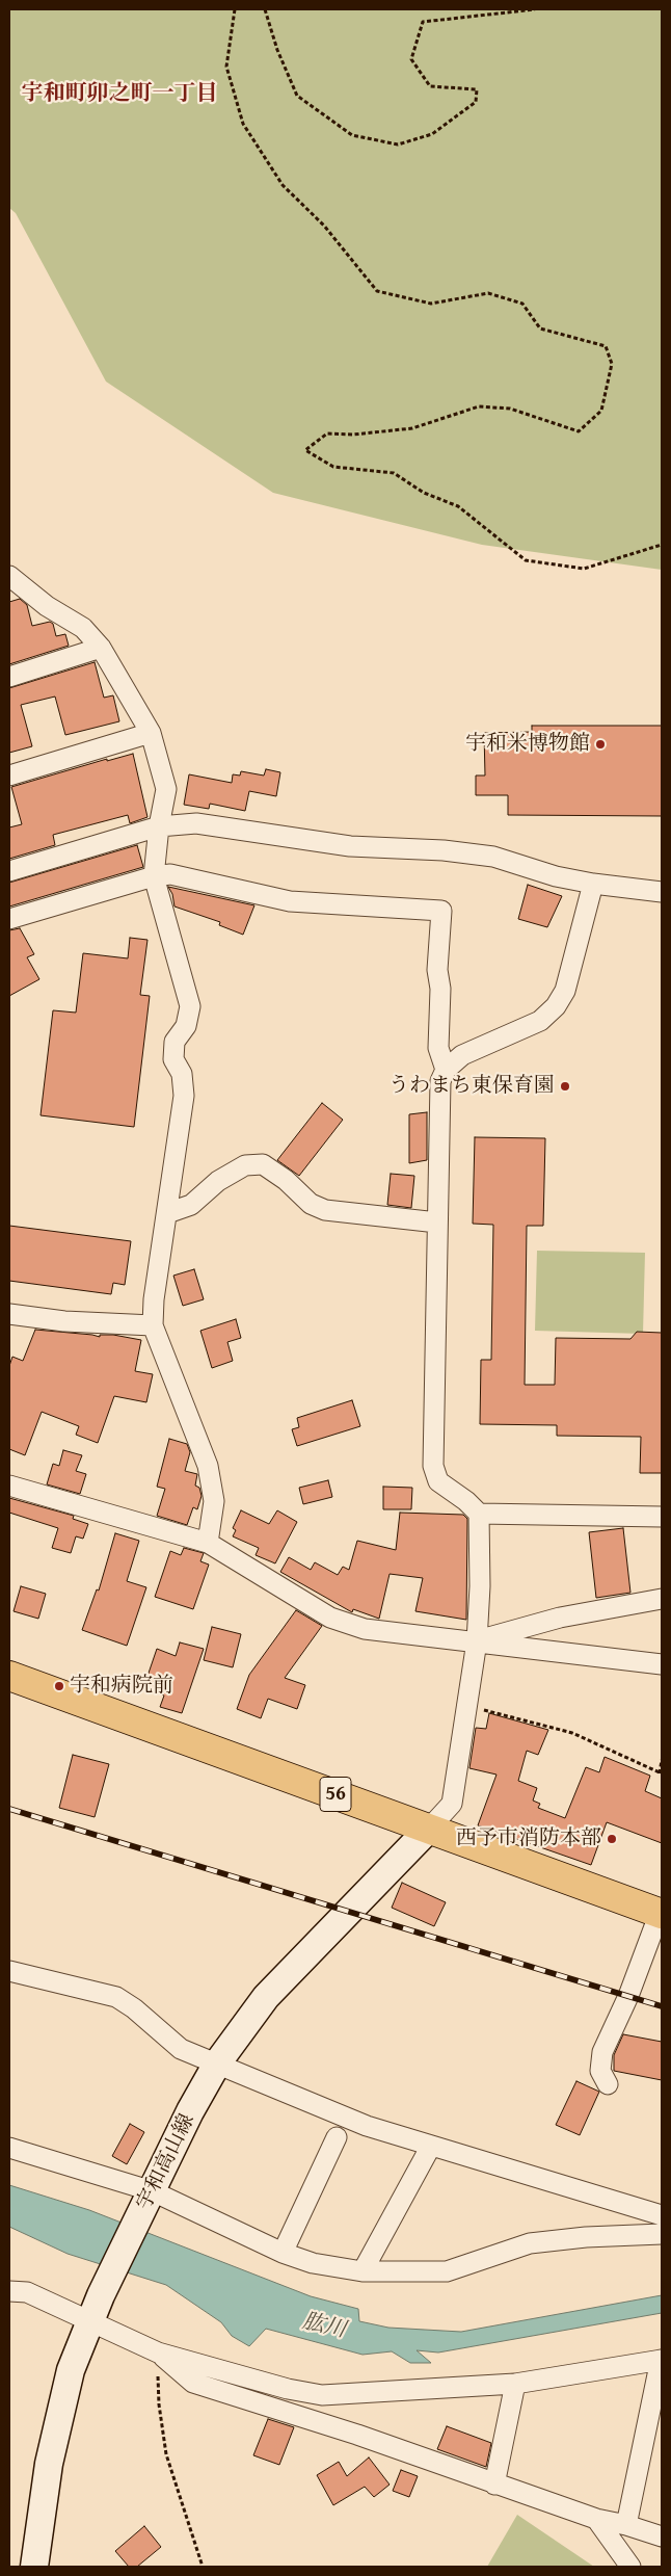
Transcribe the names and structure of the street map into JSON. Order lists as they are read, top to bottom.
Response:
{
  "streets": {
    "highway": ["56"],
    "main road": ["宇和高山線"]
  },
  "crossings": [
    ["56", "宇和高山線"]
  ],
  "districts": ["宇和町卯之町一丁目"],
  "water": ["肱川"],
  "places": [
    "宇和米博物館",
    "うわまち東保育園",
    "宇和病院前",
    "西予市消防本部"
  ]
}
